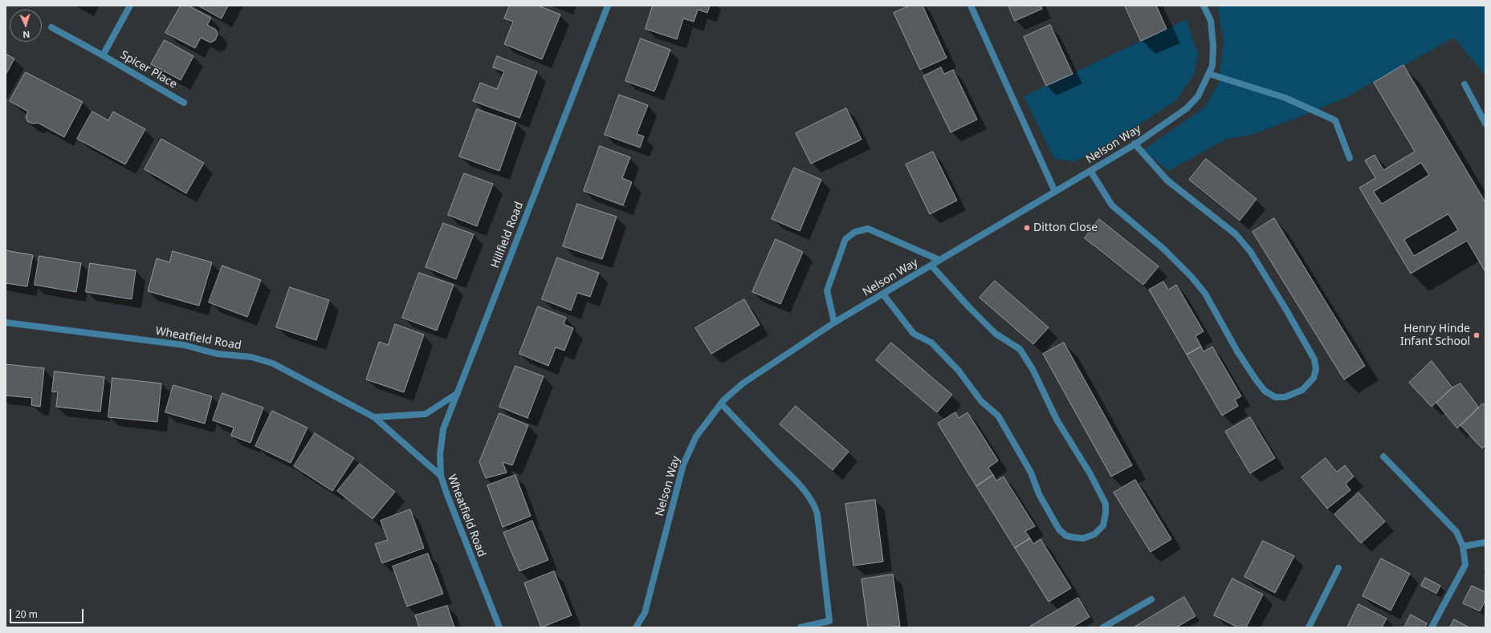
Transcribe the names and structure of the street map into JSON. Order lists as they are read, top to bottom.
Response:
{
  "streets": {
    "street": [
      "Spicer Place",
      "Nelson Way",
      "Hillfield Road",
      "Wheatfield Road"
    ]
  },
  "crossings": [
    ["Hillfield Road", "Wheatfield Road"]
  ],
  "places": ["Ditton Close", "Henry Hinde Infant School"],
  "scale_bar": "20 m",
  "north": "bottom"
}
